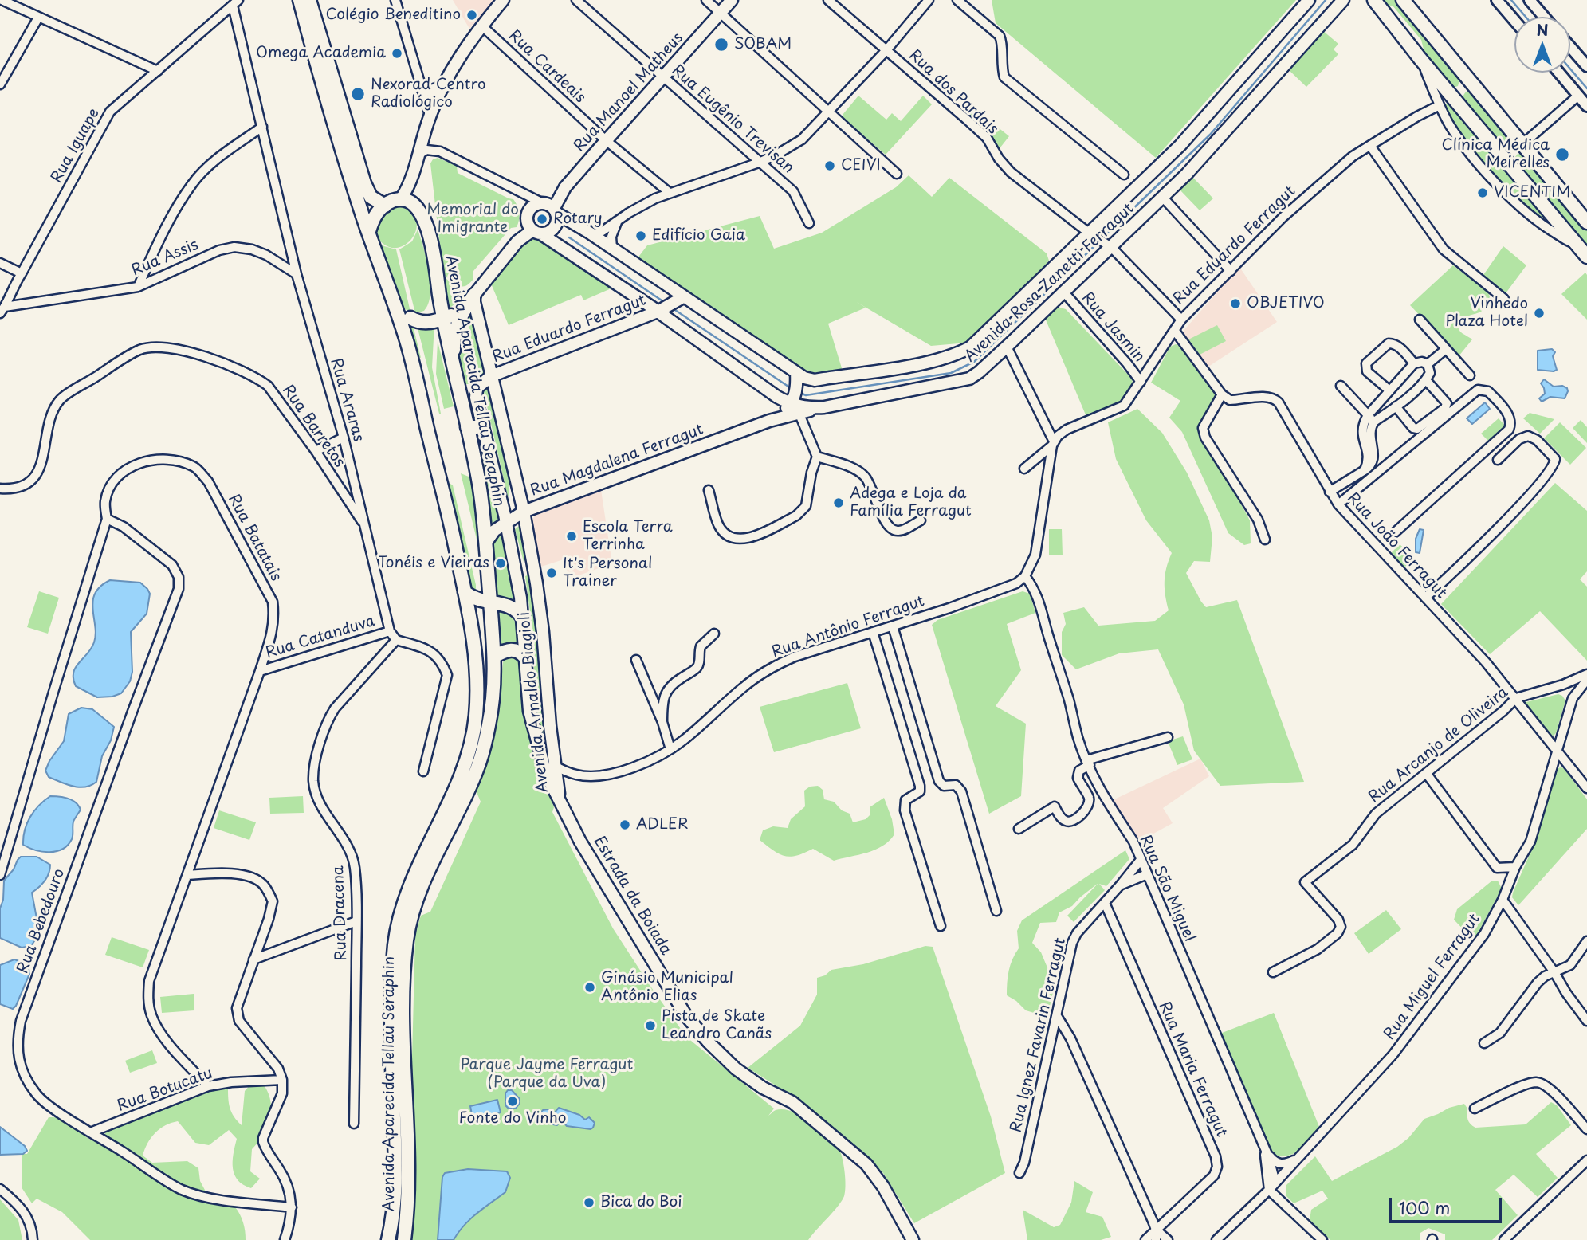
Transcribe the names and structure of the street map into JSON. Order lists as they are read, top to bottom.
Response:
{
  "streets": {
    "main road": [
      "Rua Manoel Matheus",
      "Rua Eduardo Ferragut",
      "Avenida Rosa Zanetti Ferragut",
      "Avenida Aparecida Tellau Seraphin",
      "Rua Magdalena Ferragut",
      "Avenida Arnaldo Biagioli",
      "Estrada da Boiada"
    ],
    "street": [
      "Rua Cardeais",
      "Rua dos Pardais",
      "Rua Eugênio Trevisan",
      "Rua Iguape",
      "Rua Assis",
      "Rua Jasmin",
      "Rua Araras",
      "Rua Barretos",
      "Rua Batatais",
      "Rua João Ferragut",
      "Rua Antônio Ferragut",
      "Rua Catanduva",
      "Rua Arcanjo de Oliveira",
      "Rua São Miguel",
      "Rua Dracena",
      "Rua Bebedouro",
      "Rua Miguel Ferragut",
      "Rua Ignez Favarin Ferragut",
      "Rua Maria Ferragut",
      "Rua Botucatu"
    ]
  },
  "crossings": [
    ["Rua Cardeais", "Rua Manoel Matheus"],
    ["Rua Manoel Matheus", "Rua Eugênio Trevisan"],
    ["Rua Manoel Matheus", "Avenida Rosa Zanetti Ferragut"],
    ["Rua dos Pardais", "Rua Eduardo Ferragut"],
    ["Rua dos Pardais", "Avenida Rosa Zanetti Ferragut"],
    ["Rua Iguape", "Rua Assis"],
    ["Rua Iguape", "Rua Araras"],
    ["Rua Eduardo Ferragut", "Avenida Rosa Zanetti Ferragut"],
    ["Rua Eduardo Ferragut", "Rua Jasmin"],
    ["Rua Eduardo Ferragut", "Avenida Arnaldo Biagioli"],
    ["Rua Assis", "Rua Araras"],
    ["Avenida Rosa Zanetti Ferragut", "Rua Jasmin"],
    ["Avenida Rosa Zanetti Ferragut", "Rua Magdalena Ferragut"],
    ["Avenida Aparecida Tellau Seraphin", "Rua Magdalena Ferragut"],
    ["Rua Araras", "Rua Barretos"],
    ["Rua Araras", "Rua Catanduva"],
    ["Rua Araras", "Rua Dracena"],
    ["Rua Magdalena Ferragut", "Avenida Arnaldo Biagioli"],
    ["Rua Batatais", "Rua Catanduva"],
    ["Rua Batatais", "Rua Bebedouro"],
    ["Rua Batatais", "Rua Botucatu"],
    ["Rua João Ferragut", "Rua Arcanjo de Oliveira"],
    ["Rua João Ferragut", "Rua Miguel Ferragut"],
    ["Rua Antônio Ferragut", "Avenida Arnaldo Biagioli"],
    ["Rua Antônio Ferragut", "Rua São Miguel"],
    ["Avenida Arnaldo Biagioli", "Estrada da Boiada"],
    ["Rua São Miguel", "Rua Miguel Ferragut"],
    ["Rua São Miguel", "Rua Ignez Favarin Ferragut"],
    ["Rua Bebedouro", "Rua Botucatu"],
    ["Rua Ignez Favarin Ferragut", "Rua Maria Ferragut"]
  ],
  "parks": ["Memorial do Imigrante", "Parque Jayme Ferragut (Parque da Uva)"],
  "places": [
    "Colégio Beneditino",
    "SOBAM",
    "Omega Academia",
    "Nexorad Centro Radiológico",
    "Clínica Médica Meirelles",
    "CEIVI",
    "VICENTIM",
    "Rotary",
    "Edifício Gaia",
    "OBJETIVO",
    "Vinhedo Plaza Hotel",
    "Adega e Loja da Família Ferragut",
    "Escola Terra Terrinha",
    "Tonéis e Vieiras",
    "It's Personal Trainer",
    "ADLER",
    "Ginásio Municipal Antônio Elias",
    "Pista de Skate Leandro Canãs",
    "Fonte do Vinho",
    "Bica do Boi"
  ],
  "scale_bar": "100 m",
  "north": "top"
}
